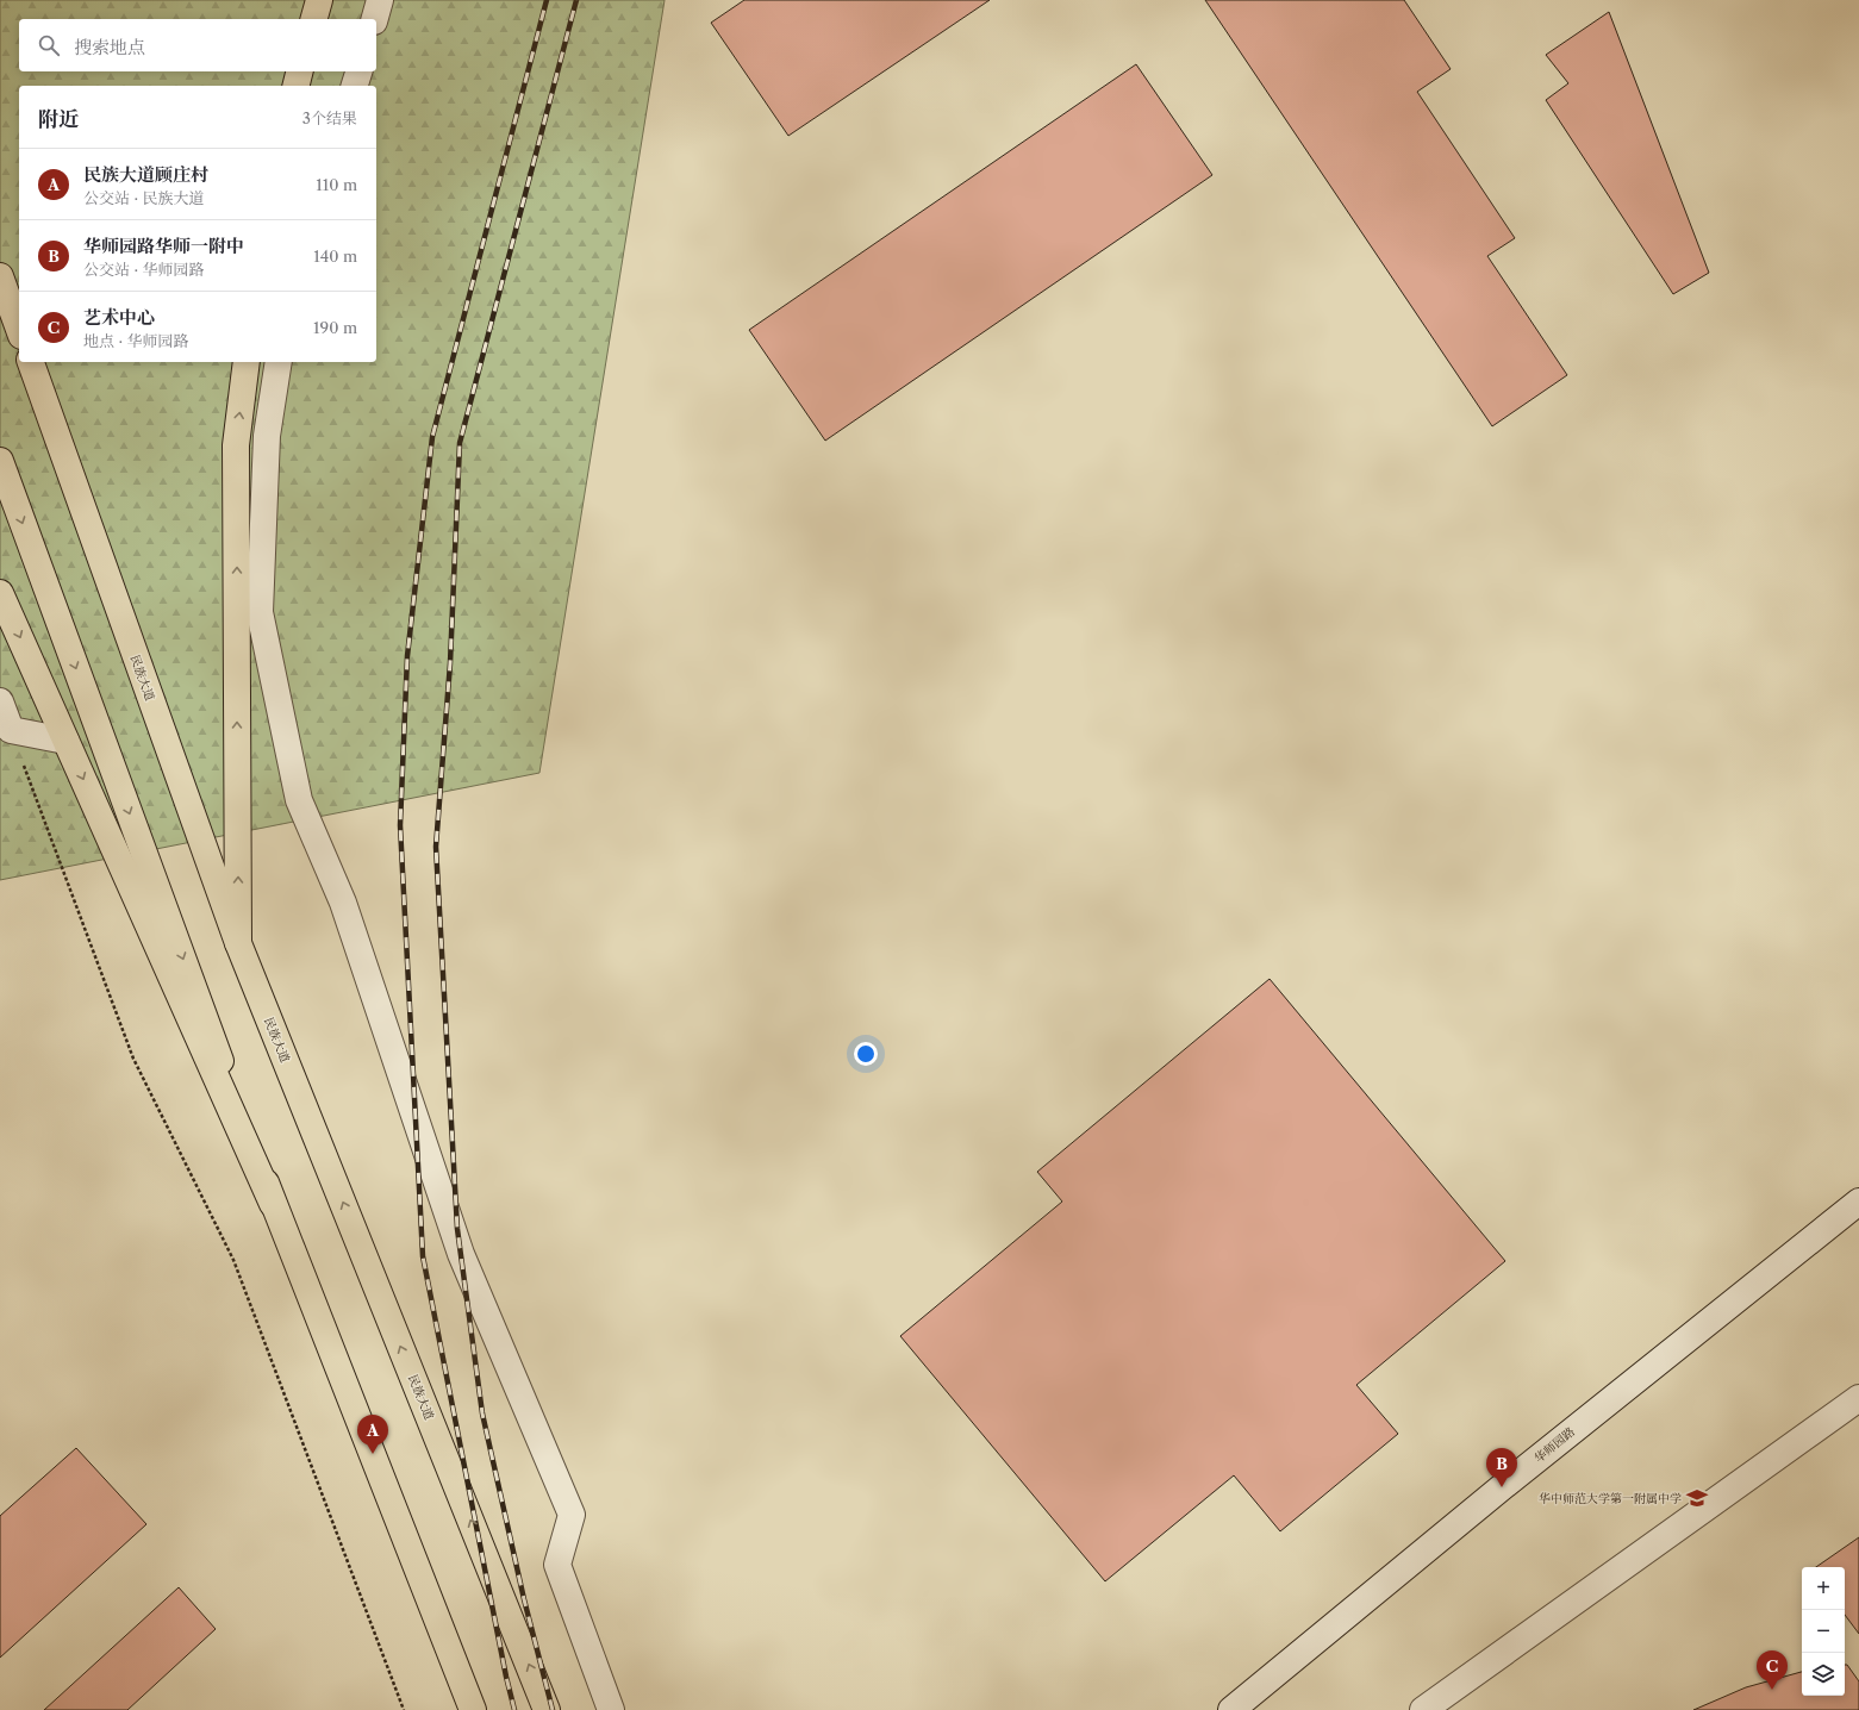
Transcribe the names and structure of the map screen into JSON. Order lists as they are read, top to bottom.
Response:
{
  "streets": {
    "main road": ["民族大道"],
    "street": ["华师园路"]
  },
  "places": {
    "school or university": ["华中师范大学第一附属中学"]
  },
  "page": {
    "search": "搜索地点",
    "heading": ["附近", "3个结果"],
    "list": [
      {
        "mark": "A",
        "name": "民族大道顾庄村",
        "note": "公交站 · 民族大道",
        "value": "110 m"
      },
      {
        "mark": "B",
        "name": "华师园路华师一附中",
        "note": "公交站 · 华师园路",
        "value": "140 m"
      },
      {
        "mark": "C",
        "name": "艺术中心",
        "note": "地点 · 华师园路",
        "value": "190 m"
      }
    ],
    "pins": ["A", "B", "C"],
    "map_buttons": ["+", "−"]
  }
}
